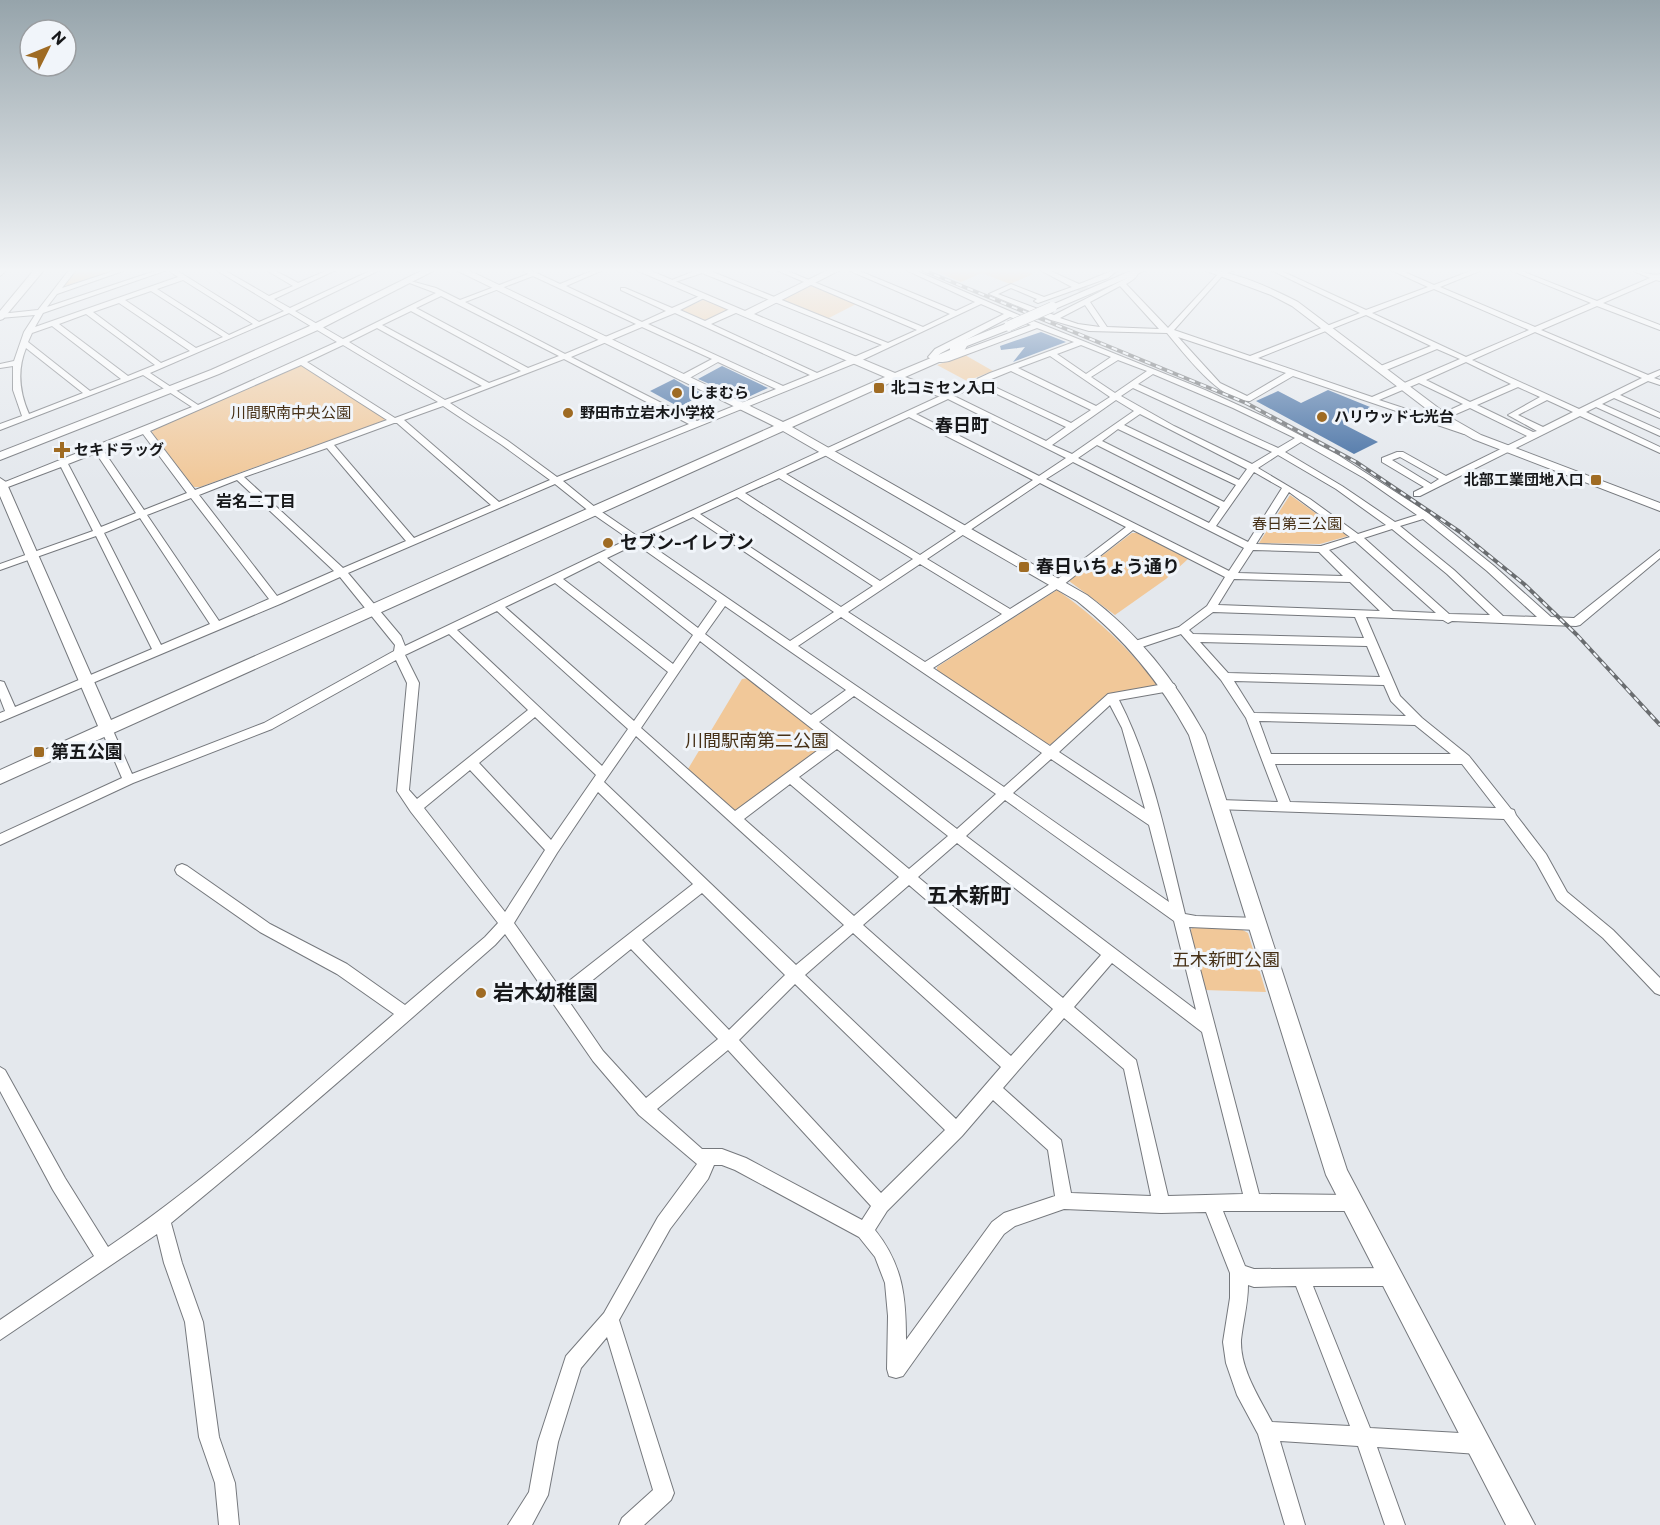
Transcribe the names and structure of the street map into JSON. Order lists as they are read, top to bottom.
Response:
{
  "districts": ["春日町", "岩名二丁目", "五木新町"],
  "parks": [
    "川間駅南中央公園",
    "春日第三公園",
    "川間駅南第二公園",
    "五木新町公園"
  ],
  "places": {
    "transit": [
      "北コミセン入口",
      "北部工業団地入口",
      "春日いちょう通り",
      "第五公園"
    ],
    "other": [
      "しまむら",
      "野田市立岩木小学校",
      "ハリウッド七光台",
      "セブン-イレブン",
      "岩木幼稚園"
    ],
    "health": ["セキドラッグ"]
  },
  "north": "top right"
}
